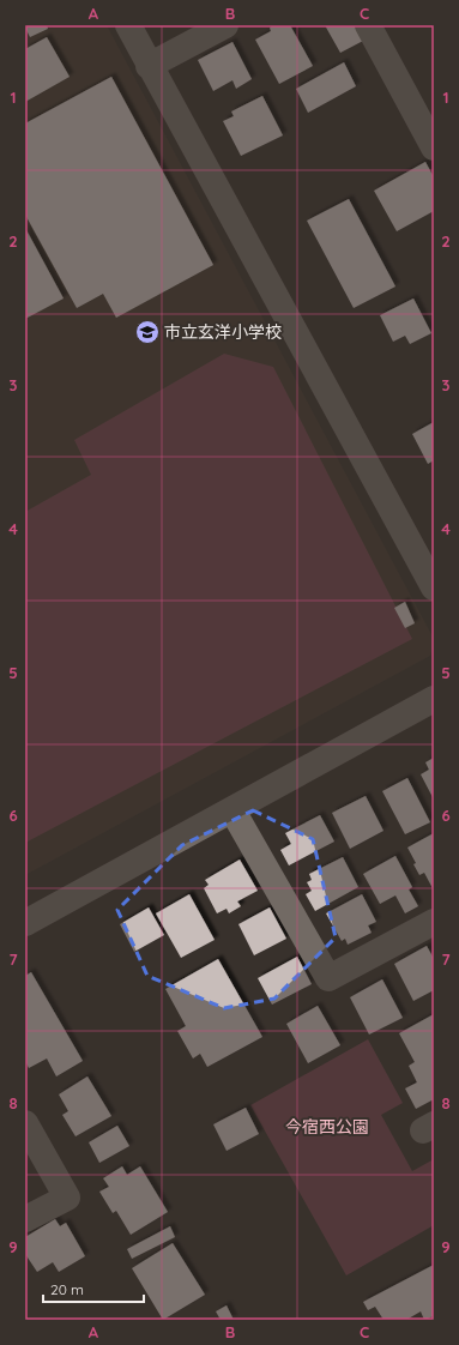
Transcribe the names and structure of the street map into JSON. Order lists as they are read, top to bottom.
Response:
{
  "parks": ["今宿西公園"],
  "places": {
    "school or university": ["市立玄洋小学校"]
  },
  "scale_bar": "20 m",
  "grid": {
    "columns": ["A", "B", "C"],
    "rows": [
      "1",
      "2",
      "3",
      "4",
      "5",
      "6",
      "7",
      "8",
      "9"
    ]
  }
}
